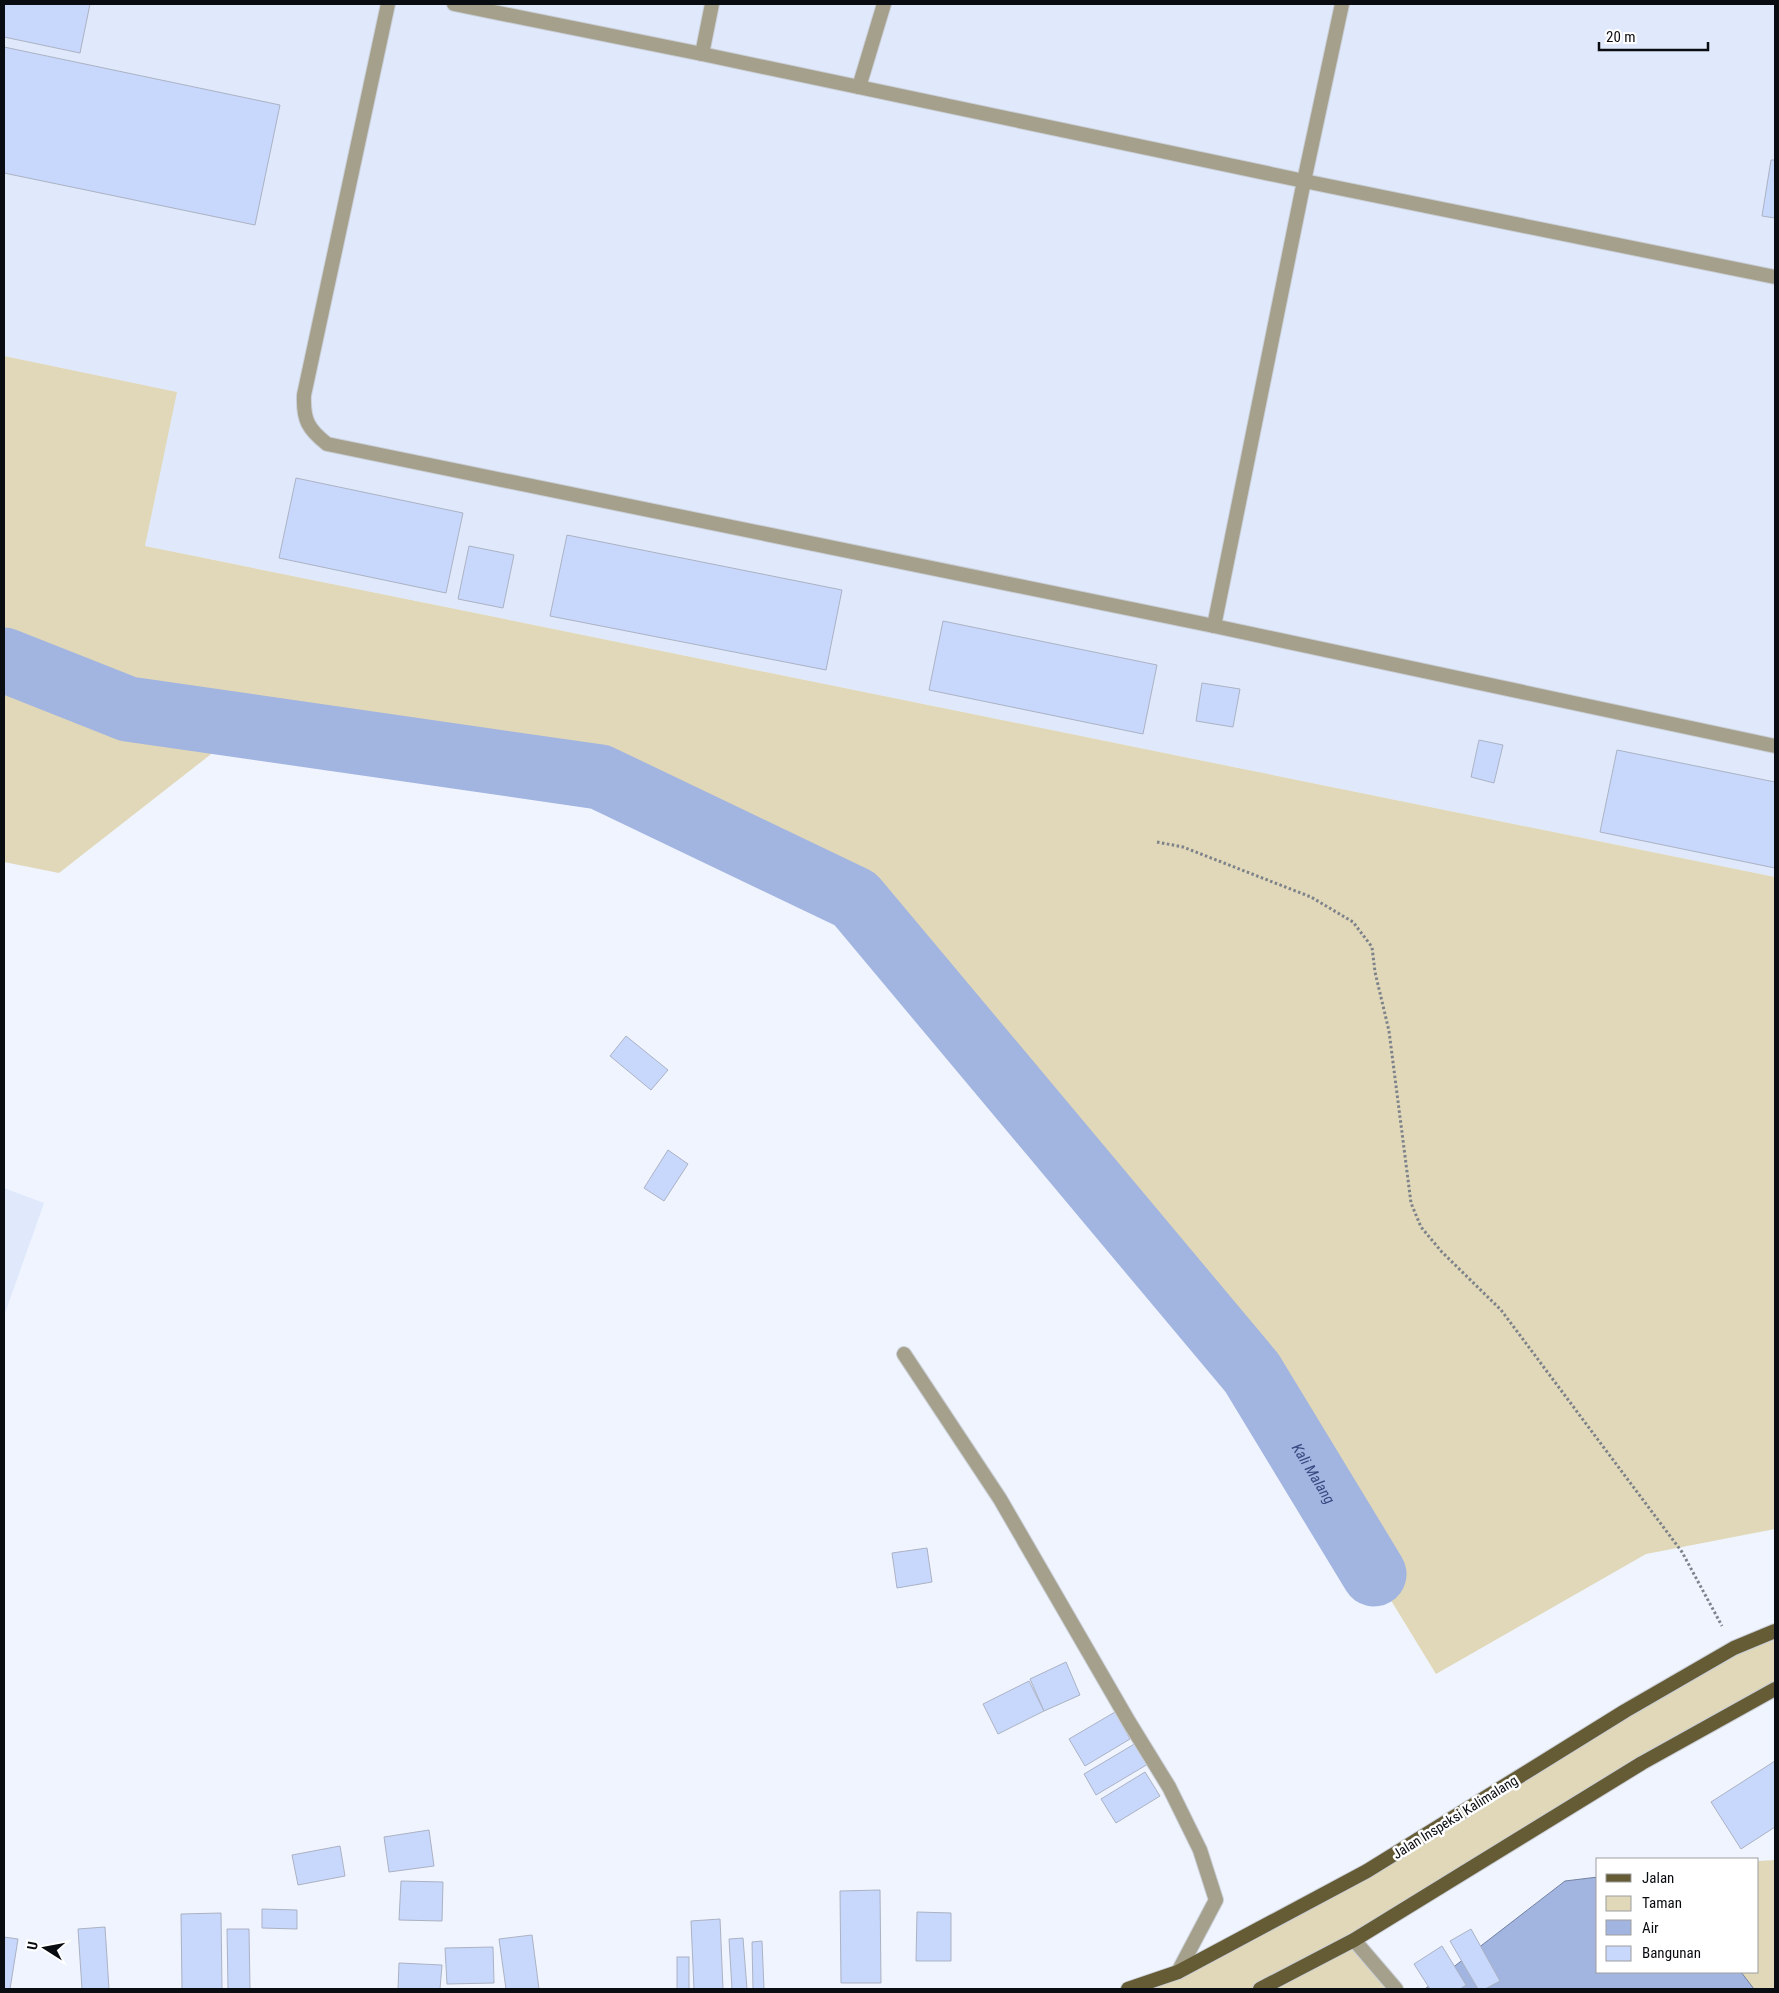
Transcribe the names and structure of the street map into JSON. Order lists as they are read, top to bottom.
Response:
{
  "streets": {
    "main road": ["Jalan Inspeksi Kalimalang"]
  },
  "water": ["Kali Malang"],
  "legend": [
    "Jalan",
    "Taman",
    "Air",
    "Bangunan"
  ],
  "scale_bar": "20 m",
  "north": "left"
}
